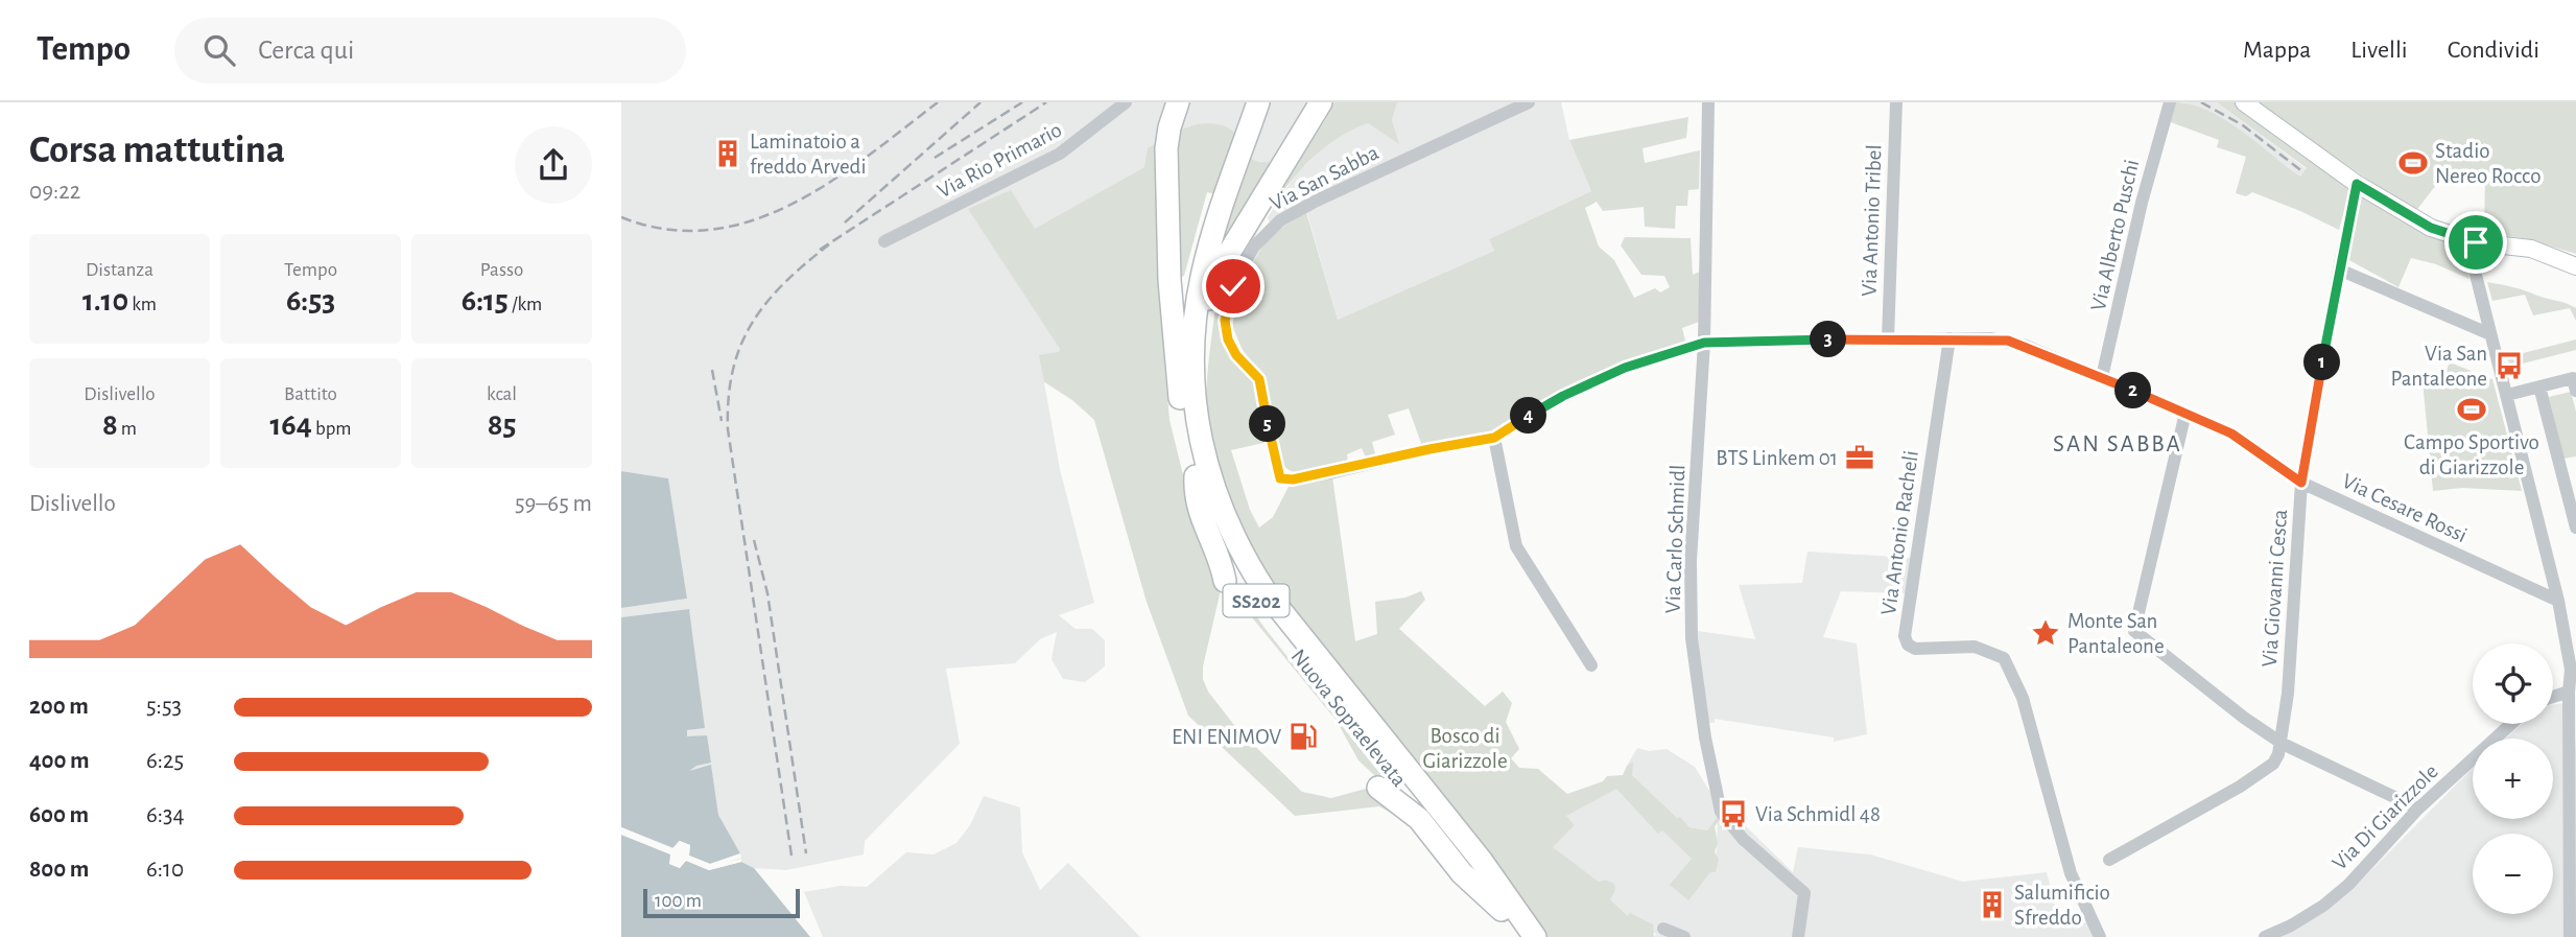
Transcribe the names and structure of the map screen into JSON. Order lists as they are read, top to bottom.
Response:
{
  "streets": {
    "highway": ["SS202", "Nuova Sopraelevata"],
    "street": [
      "Via Rio Primario",
      "Via San Sabba",
      "Via Antonio Tribel",
      "Via Alberto Puschi",
      "Via Cesare Rossi",
      "Via Antonio Racheli",
      "Via Carlo Schmidl",
      "Via Giovanni Cesca",
      "Via Di Giarizzole"
    ]
  },
  "crossings": [
    ["Via San Sabba", "Via Cesare Rossi"],
    ["Via Antonio Tribel", "Via Cesare Rossi"],
    ["Via Alberto Puschi", "Via Cesare Rossi"],
    ["Via Cesare Rossi", "Via Antonio Racheli"],
    ["Via Cesare Rossi", "Via Carlo Schmidl"],
    ["Via Cesare Rossi", "Via Giovanni Cesca"]
  ],
  "districts": ["SAN SABBA"],
  "parks": ["Bosco di Giarizzole"],
  "places": {
    "building": ["Laminatoio a freddo Arvedi", "Salumificio Sfreddo"],
    "sports": ["Stadio Nereo Rocco", "Campo Sportivo di Giarizzole"],
    "bus stop": ["Via San Pantaleone", "Via Schmidl 48"],
    "office": ["BTS Linkem 01"],
    "place": ["Monte San Pantaleone"],
    "fuel station": ["ENI ENIMOV"]
  },
  "scale_bar": "100 m",
  "page": {
    "header": "Tempo",
    "search": "Cerca qui",
    "nav": ["Mappa", "Livelli", "Condividi"],
    "heading": ["Corsa mattutina", "09:22"],
    "stats": [
      ["Distanza", "1.10 km"],
      ["Tempo", "6:53"],
      ["Passo", "6:15 /km"],
      ["Dislivello", "8 m"],
      ["Battito", "164 bpm"],
      ["kcal", "85"]
    ],
    "pins": [
      "3",
      "1",
      "2",
      "4",
      "5"
    ],
    "chart": ["Dislivello", "59–65 m"],
    "map_buttons": ["+", "−"],
    "list": [
      {
        "name": "200 m",
        "note": "5:53"
      },
      {
        "name": "400 m",
        "note": "6:25"
      },
      {
        "name": "600 m",
        "note": "6:34"
      },
      {
        "name": "800 m",
        "note": "6:10"
      }
    ],
    "scale": "100 m"
  }
}
